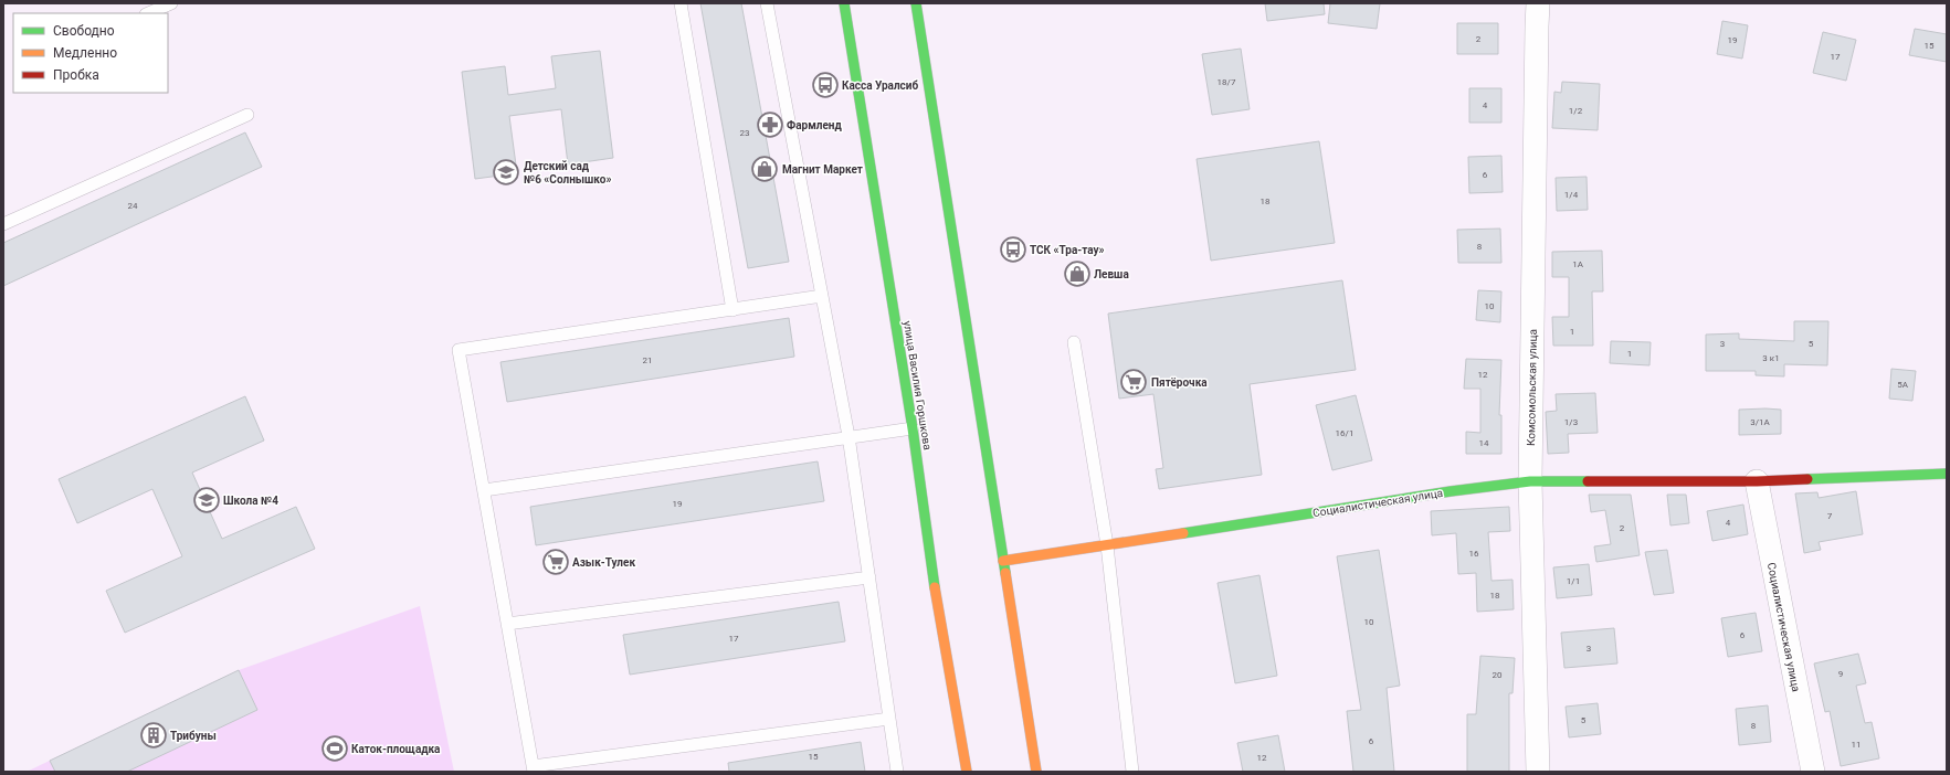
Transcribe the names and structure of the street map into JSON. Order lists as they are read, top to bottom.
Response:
{
  "streets": {
    "main road": ["улица Василия Горшкова", "Социалистическая улица"],
    "street": ["Комсомольская улица"]
  },
  "crossings": [
    ["Комсомольская улица", "Социалистическая улица"]
  ],
  "places": {
    "bus stop": ["Касса Уралсиб", "ТСК «Тра-тау»"],
    "pharmacy": ["Фармленд"],
    "shop": ["Магнит Маркет", "Левша"],
    "school or university": ["Детский сад №6 «Солнышко»", "Школа №4"],
    "supermarket": ["Пятёрочка", "Азык-Тулек"],
    "building": ["Трибуны"],
    "sports": ["Каток-площадка"]
  },
  "house_numbers": [
    "2",
    "19",
    "15",
    "17",
    "18/7",
    "4",
    "1/2",
    "23",
    "6",
    "1/4",
    "18",
    "24",
    "8",
    "1А",
    "10",
    "1",
    "3",
    "5",
    "1",
    "3 к1",
    "21",
    "12",
    "5А",
    "1/3",
    "3/1А",
    "16/1",
    "14",
    "19",
    "7",
    "4",
    "2",
    "16",
    "1/1",
    "18",
    "10",
    "6",
    "17",
    "3",
    "9",
    "20",
    "5",
    "8",
    "6",
    "11",
    "15",
    "12"
  ],
  "legend": ["Свободно", "Медленно", "Пробка"]
}
